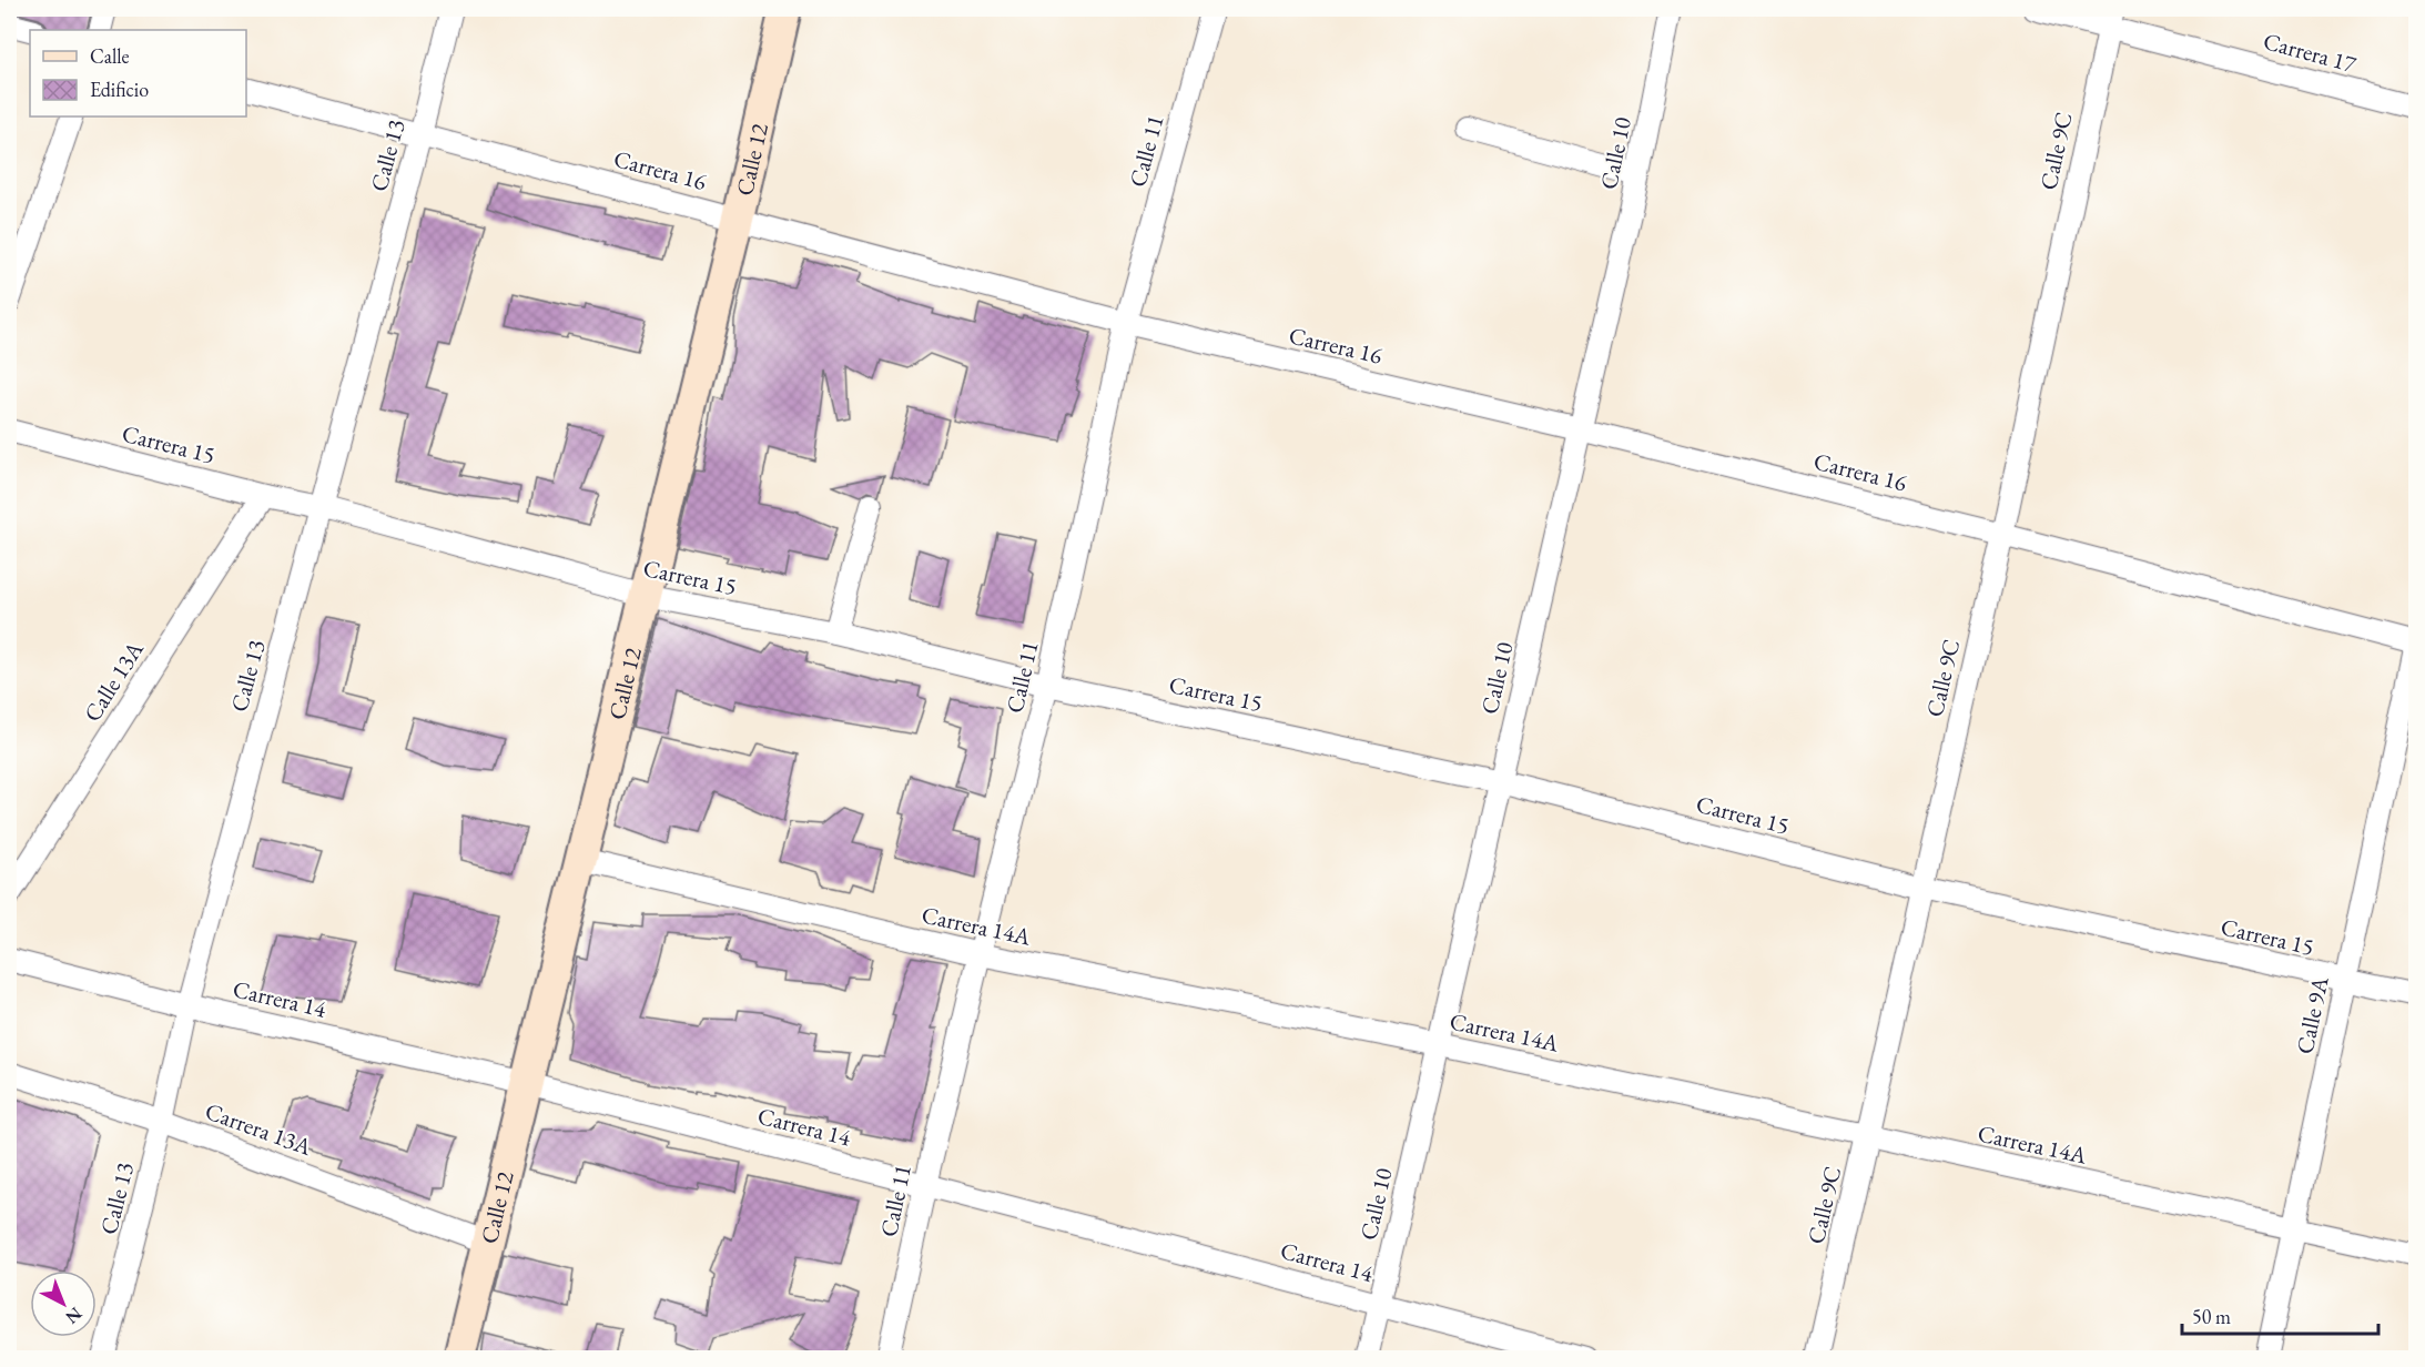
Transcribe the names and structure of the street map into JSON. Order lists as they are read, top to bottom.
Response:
{
  "streets": {
    "street": [
      "Carrera 17",
      "Calle 11",
      "Calle 9C",
      "Calle 10",
      "Calle 13",
      "Calle 12",
      "Carrera 16",
      "Carrera 15",
      "Calle 13A",
      "Carrera 14A",
      "Carrera 14",
      "Calle 9A",
      "Carrera 13A"
    ]
  },
  "crossings": [
    ["Carrera 17", "Calle 9C"],
    ["Calle 11", "Carrera 16"],
    ["Calle 11", "Carrera 15"],
    ["Calle 11", "Carrera 14A"],
    ["Calle 11", "Carrera 14"],
    ["Calle 9C", "Carrera 16"],
    ["Calle 9C", "Carrera 15"],
    ["Calle 9C", "Carrera 14A"],
    ["Calle 10", "Carrera 16"],
    ["Calle 10", "Carrera 15"],
    ["Calle 10", "Carrera 14A"],
    ["Calle 10", "Carrera 14"],
    ["Calle 13", "Carrera 16"],
    ["Calle 13", "Carrera 15"],
    ["Calle 13", "Carrera 14"],
    ["Calle 13", "Carrera 13A"],
    ["Calle 12", "Carrera 16"],
    ["Calle 12", "Carrera 15"],
    ["Calle 12", "Carrera 14A"],
    ["Calle 12", "Carrera 14"],
    ["Calle 12", "Carrera 13A"],
    ["Carrera 16", "Calle 9A"],
    ["Carrera 15", "Calle 13A"],
    ["Carrera 15", "Calle 9A"],
    ["Carrera 14A", "Calle 9A"]
  ],
  "legend": ["Calle", "Edificio"],
  "scale_bar": "50 m",
  "north": "bottom right"
}
